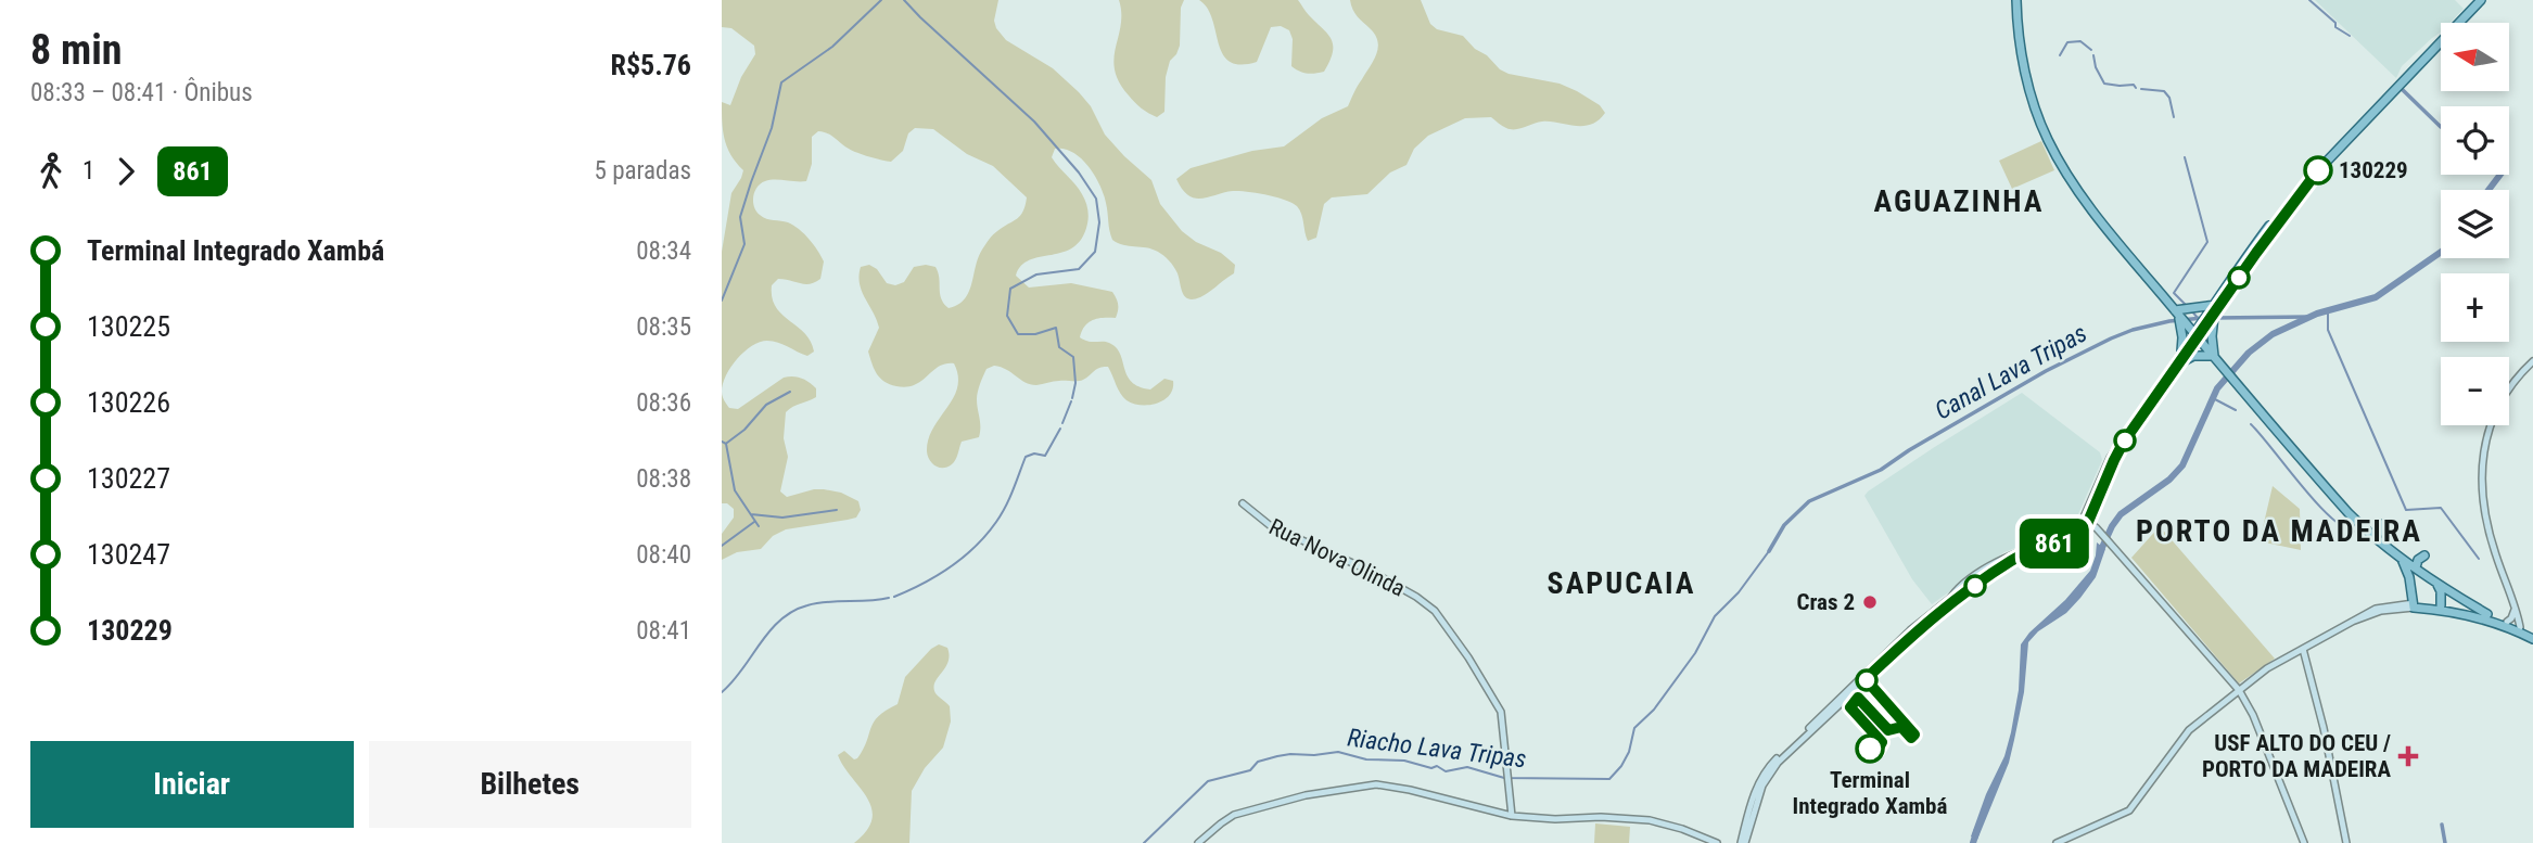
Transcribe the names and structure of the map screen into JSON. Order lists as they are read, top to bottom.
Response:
{
  "streets": {
    "main road": ["Rua Nova Olinda"]
  },
  "districts": ["AGUAZINHA", "PORTO DA MADEIRA", "SAPUCAIA"],
  "water": ["Canal Lava Tripas", "Riacho Lava Tripas"],
  "places": {
    "other": ["130229", "Cras 2", "Terminal Integrado Xambá"],
    "health": ["USF ALTO DO CEU / PORTO DA MADEIRA"]
  },
  "lines": ["bus line 861"],
  "north": "left",
  "page": {
    "heading": ["8 min", "08:33 – 08:41 · Ônibus", "R$5.76"],
    "on_map": "861",
    "map_buttons": ["+", "−"],
    "legs": ["1", "861", "5 paradas"],
    "list": [
      {
        "name": "Terminal Integrado Xambá",
        "value": "08:34"
      },
      {
        "name": "130225",
        "value": "08:35"
      },
      {
        "name": "130226",
        "value": "08:36"
      },
      {
        "name": "130227",
        "value": "08:38"
      },
      {
        "name": "130247",
        "value": "08:40"
      },
      {
        "name": "130229",
        "value": "08:41"
      }
    ],
    "buttons": ["Iniciar", "Bilhetes"]
  }
}
